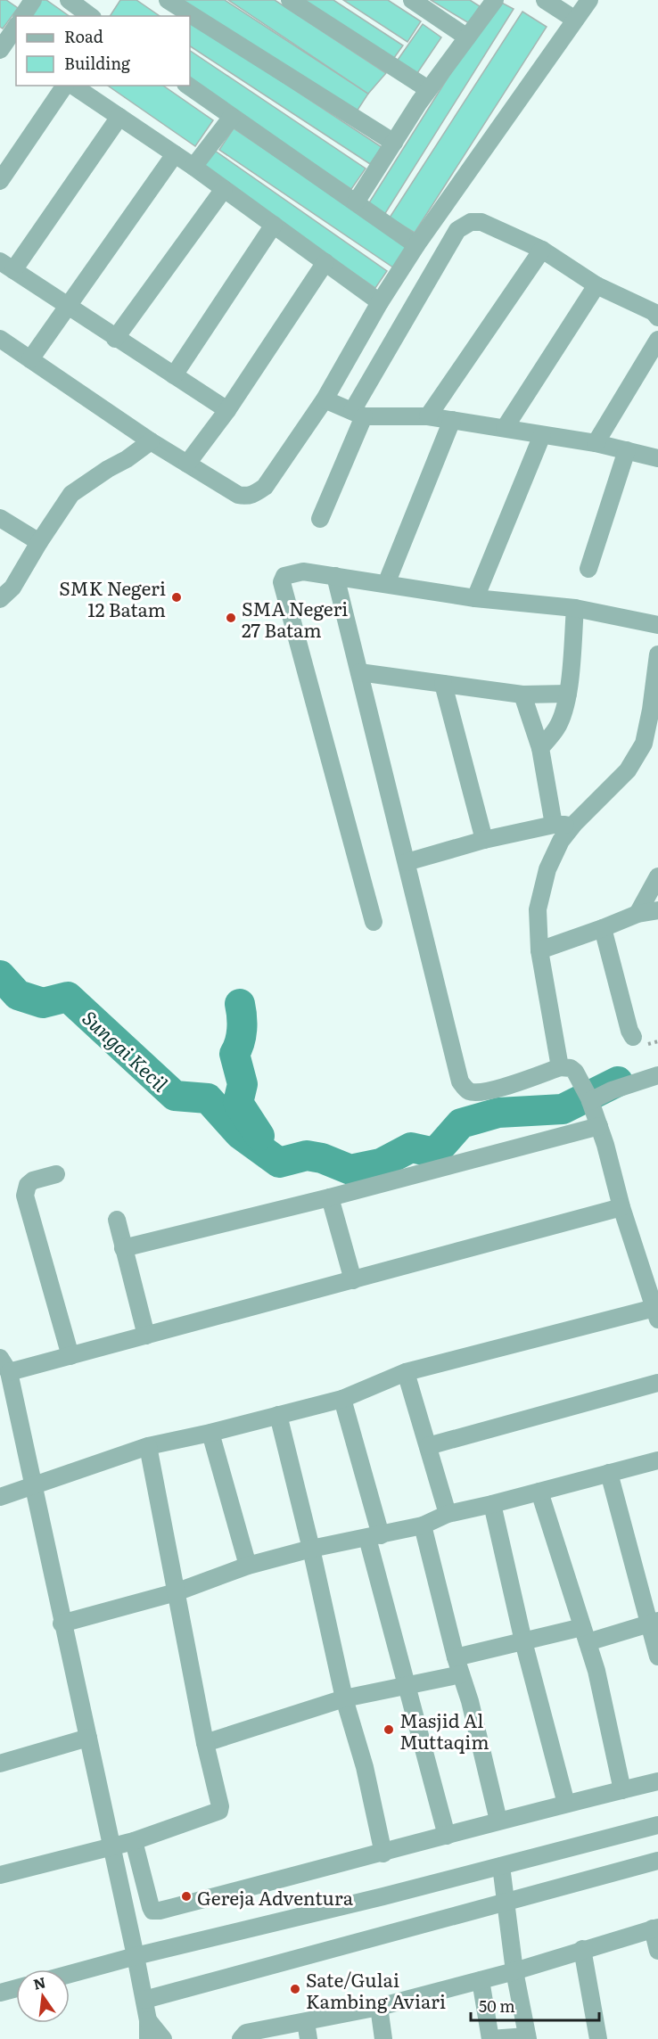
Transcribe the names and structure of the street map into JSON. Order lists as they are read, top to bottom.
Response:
{
  "water": ["Sungai Kecil"],
  "places": [
    "SMK Negeri 12 Batam",
    "SMA Negeri 27 Batam",
    "Masjid Al Muttaqim",
    "Gereja Adventura",
    "Sate/Gulai Kambing Aviari"
  ],
  "legend": ["Road", "Building"],
  "scale_bar": "50 m",
  "north": "top"
}
